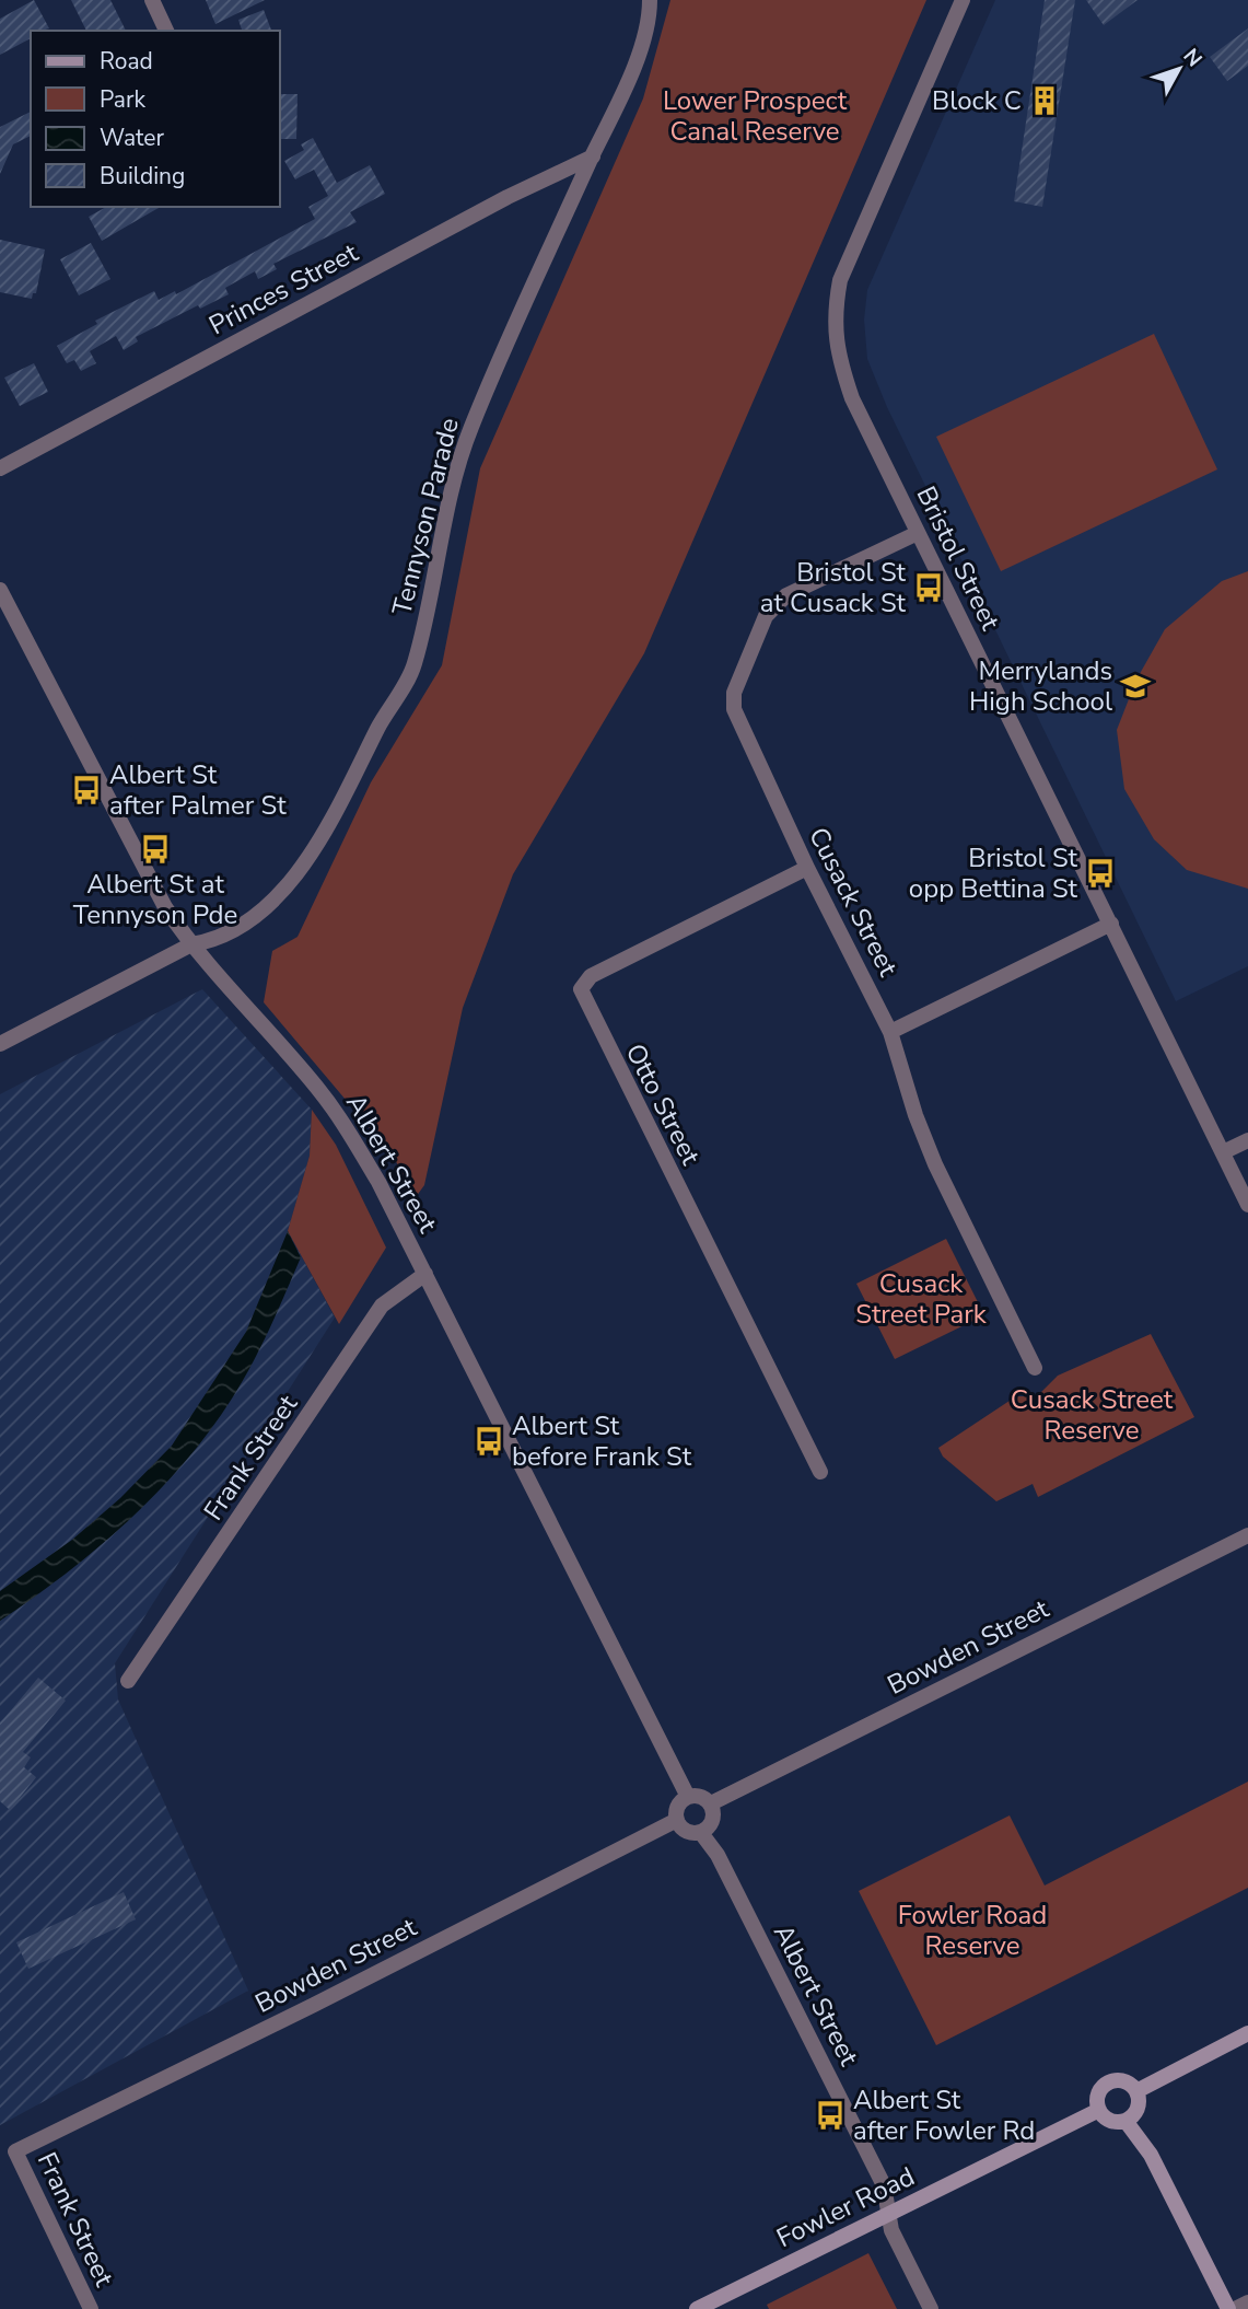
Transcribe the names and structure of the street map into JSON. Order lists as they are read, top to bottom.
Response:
{
  "streets": {
    "main road": ["Fowler Road"],
    "street": [
      "Princes Street",
      "Tennyson Parade",
      "Bristol Street",
      "Cusack Street",
      "Otto Street",
      "Albert Street",
      "Frank Street",
      "Bowden Street"
    ]
  },
  "crossings": [
    ["Princes Street", "Tennyson Parade"],
    ["Tennyson Parade", "Albert Street"],
    ["Bristol Street", "Cusack Street"],
    ["Cusack Street", "Otto Street"],
    ["Albert Street", "Frank Street"],
    ["Albert Street", "Bowden Street"],
    ["Albert Street", "Fowler Road"],
    ["Frank Street", "Bowden Street"]
  ],
  "parks": [
    "Lower Prospect Canal Reserve",
    "Cusack Street Park",
    "Cusack Street Reserve",
    "Fowler Road Reserve"
  ],
  "places": {
    "building": ["Block C"],
    "bus stop": [
      "Bristol St at Cusack St",
      "Albert St after Palmer St",
      "Albert St at Tennyson Pde",
      "Bristol St opp Bettina St",
      "Albert St before Frank St",
      "Albert St after Fowler Rd"
    ],
    "school or university": ["Merrylands High School"]
  },
  "legend": [
    "Road",
    "Park",
    "Water",
    "Building"
  ],
  "north": "top right"
}
